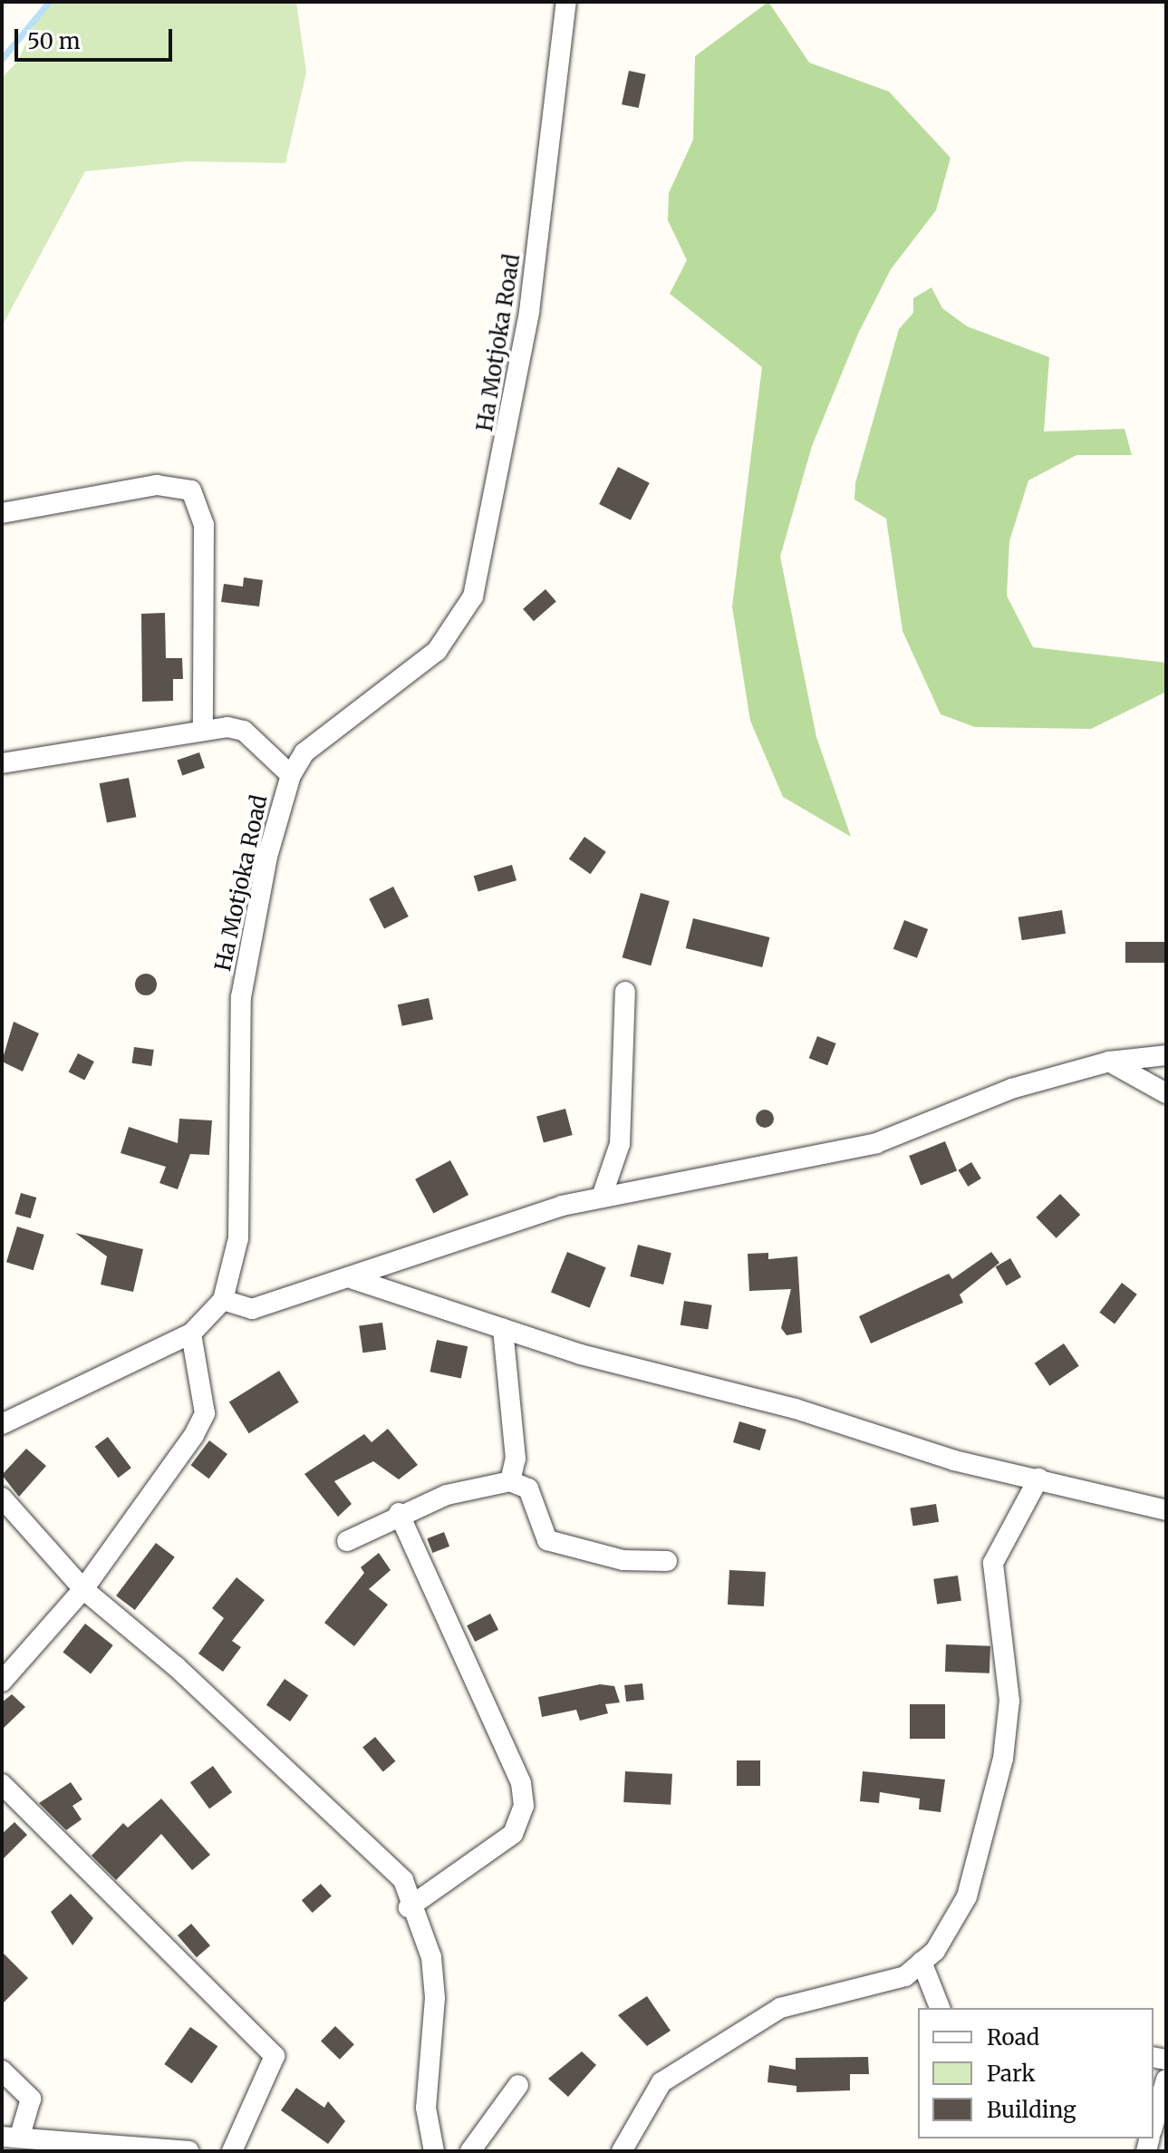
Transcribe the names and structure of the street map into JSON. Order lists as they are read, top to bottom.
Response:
{
  "streets": {
    "street": ["Ha Motjoka Road"]
  },
  "legend": ["Road", "Park", "Building"],
  "scale_bar": "50 m"
}
